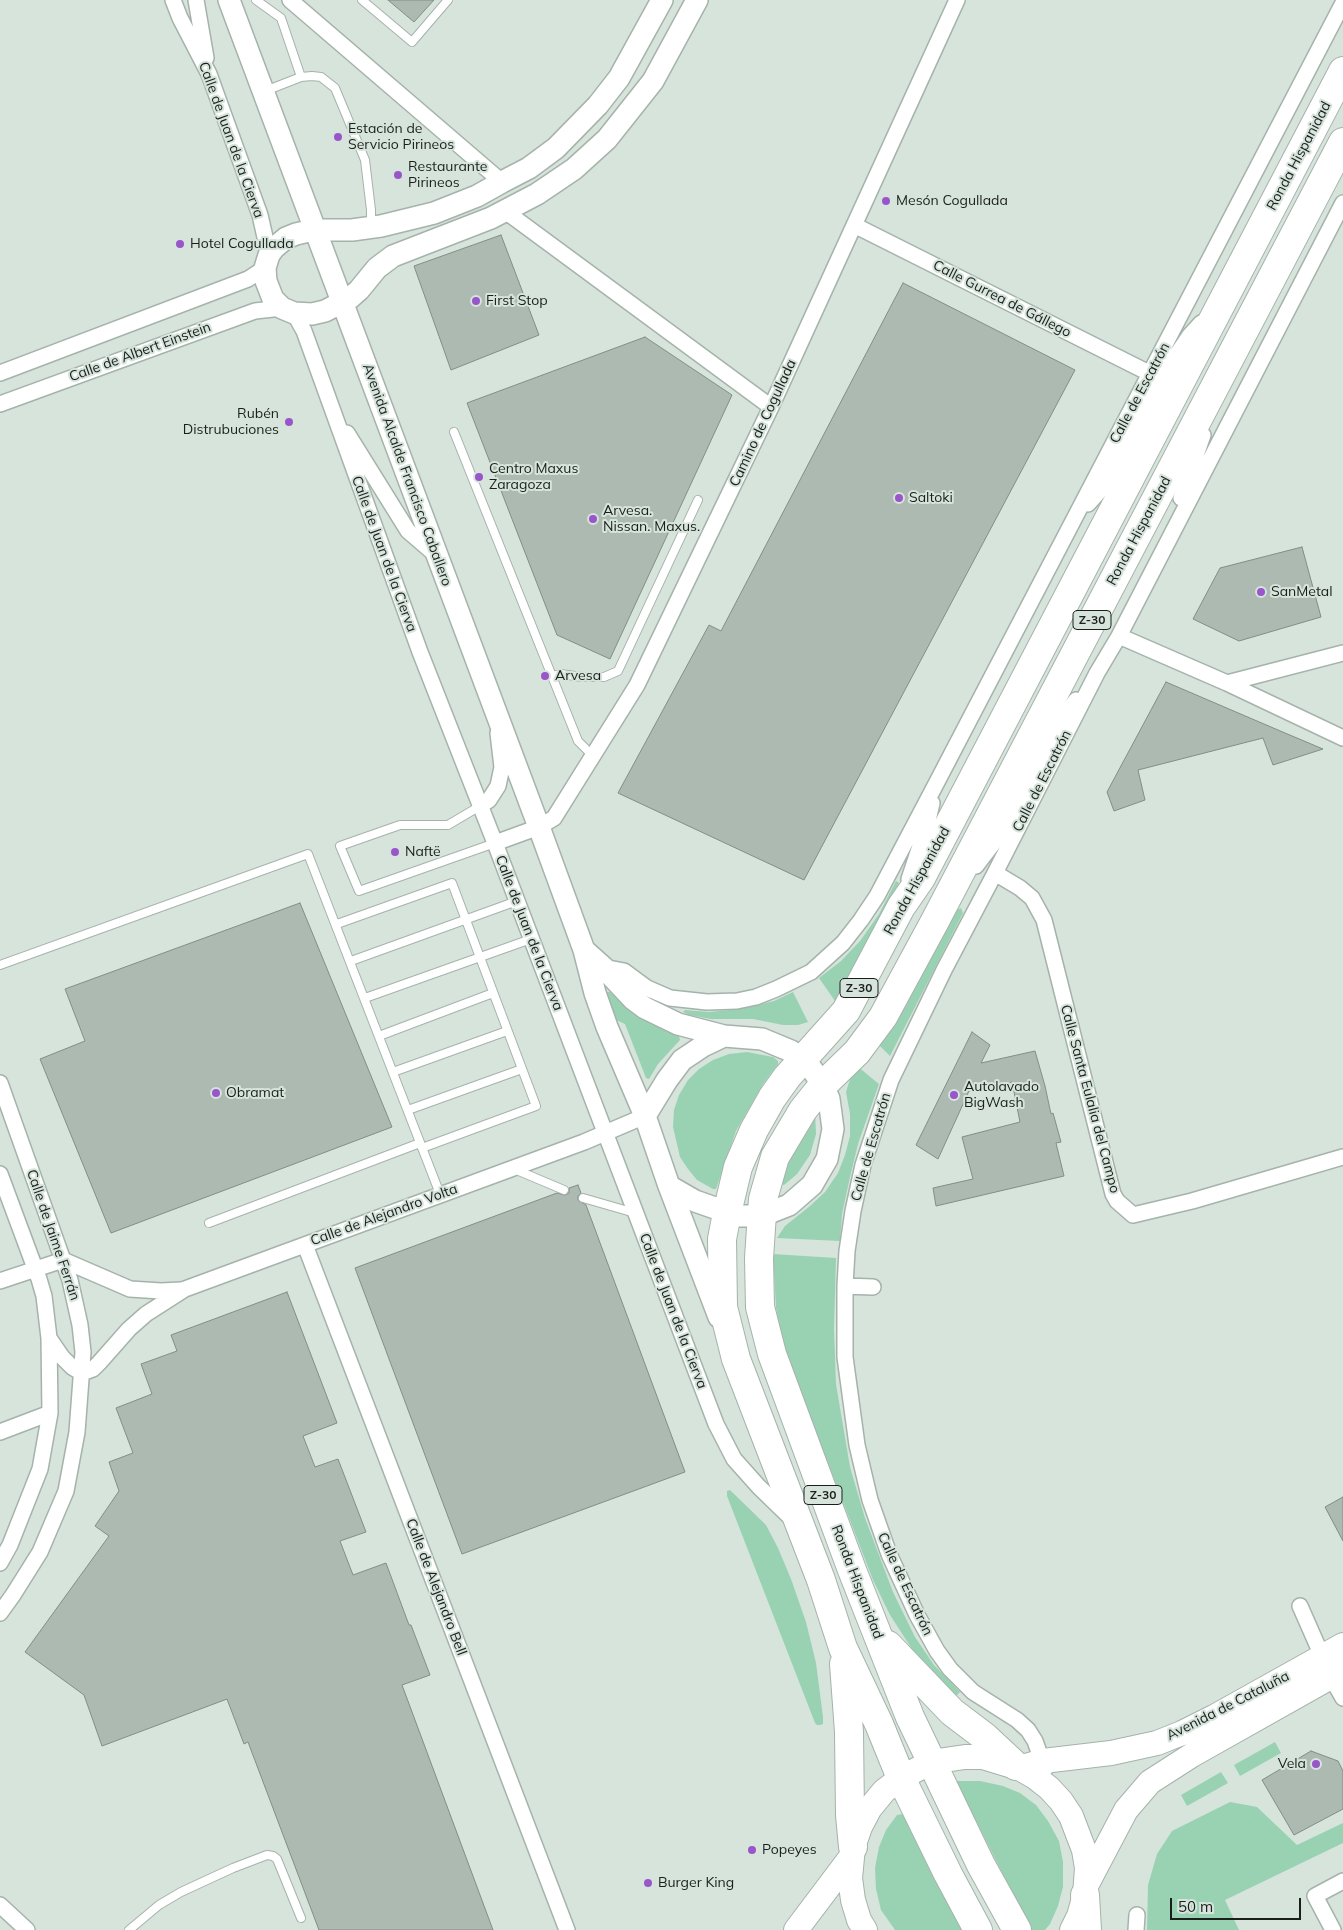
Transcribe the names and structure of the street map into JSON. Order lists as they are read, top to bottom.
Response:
{
  "streets": {
    "highway": ["Ronda Hispanidad", "Z-30"],
    "main road": ["Avenida Alcalde Francisco Caballero", "Avenida de Cataluña"],
    "street": [
      "Calle de Juan de la Cierva",
      "Calle Gurrea de Gállego",
      "Calle de Albert Einstein",
      "Calle de Escatrón",
      "Camino de Cogullada",
      "Calle Santa Eulalia del Campo",
      "Calle de Alejandro Volta",
      "Calle de Jaime Ferrán",
      "Calle de Alejandro Bell"
    ]
  },
  "crossings": [
    ["Calle de Juan de la Cierva", "Ronda Hispanidad"],
    ["Calle de Juan de la Cierva", "Calle de Albert Einstein"],
    ["Calle de Juan de la Cierva", "Camino de Cogullada"],
    ["Calle de Juan de la Cierva", "Avenida Alcalde Francisco Caballero"],
    ["Calle de Juan de la Cierva", "Calle de Alejandro Volta"],
    ["Ronda Hispanidad", "Calle de Escatrón"],
    ["Ronda Hispanidad", "Avenida Alcalde Francisco Caballero"],
    ["Ronda Hispanidad", "Calle de Alejandro Volta"],
    ["Ronda Hispanidad", "Avenida de Cataluña"],
    ["Calle Gurrea de Gállego", "Calle de Escatrón"],
    ["Calle Gurrea de Gállego", "Camino de Cogullada"],
    ["Calle de Albert Einstein", "Avenida Alcalde Francisco Caballero"],
    ["Calle de Escatrón", "Avenida Alcalde Francisco Caballero"],
    ["Calle de Escatrón", "Calle Santa Eulalia del Campo"],
    ["Calle de Escatrón", "Avenida de Cataluña"],
    ["Camino de Cogullada", "Avenida Alcalde Francisco Caballero"],
    ["Avenida Alcalde Francisco Caballero", "Calle de Alejandro Volta"],
    ["Calle de Alejandro Volta", "Calle de Jaime Ferrán"],
    ["Calle de Alejandro Volta", "Calle de Alejandro Bell"]
  ],
  "places": [
    "Estación de Servicio Pirineos",
    "Restaurante Pirineos",
    "Mesón Cogullada",
    "Hotel Cogullada",
    "First Stop",
    "Rubén Distrubuciones",
    "Centro Maxus Zaragoza",
    "Saltoki",
    "Arvesa. Nissan. Maxus.",
    "SanMetal",
    "Arvesa",
    "Naftë",
    "Obramat",
    "Autolavado BigWash",
    "Vela",
    "Popeyes",
    "Burger King"
  ],
  "scale_bar": "50 m"
}
